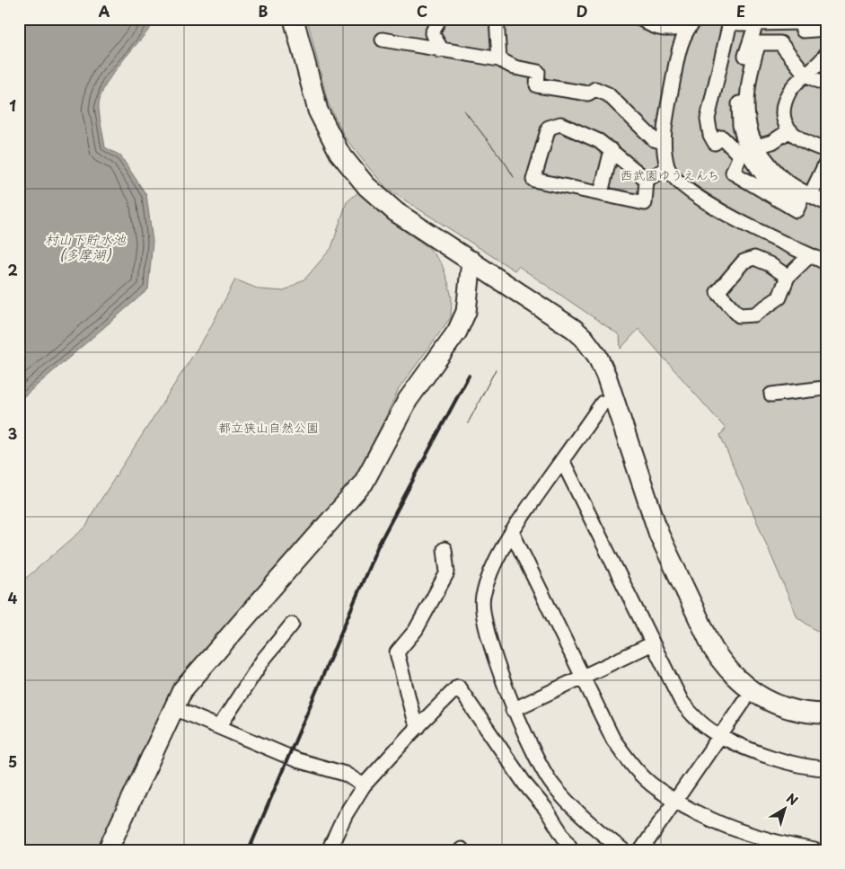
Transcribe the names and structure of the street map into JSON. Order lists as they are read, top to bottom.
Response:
{
  "water": ["村山下貯水池 (多摩湖)"],
  "parks": ["西武園ゆうえんち", "都立狭山自然公園"],
  "north": "top right",
  "grid": {
    "columns": [
      "A",
      "B",
      "C",
      "D",
      "E"
    ],
    "rows": [
      "1",
      "2",
      "3",
      "4",
      "5"
    ]
  }
}
